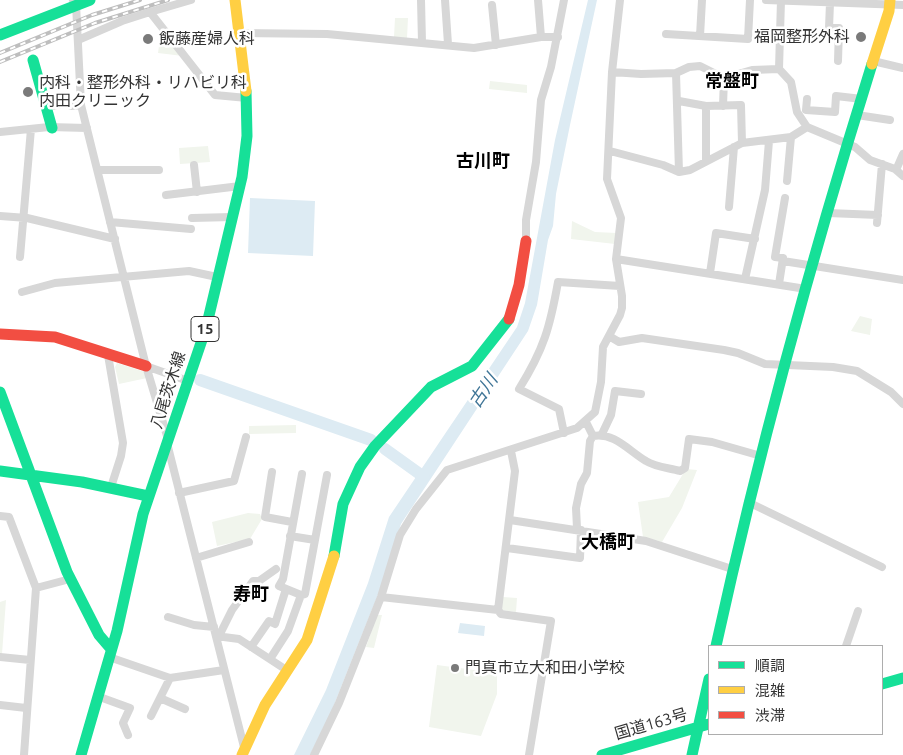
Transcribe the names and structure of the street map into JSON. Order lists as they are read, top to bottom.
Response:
{
  "streets": {
    "main road": ["15", "八尾茨木線", "国道163号"]
  },
  "districts": [
    "常盤町",
    "古川町",
    "大橋町",
    "寿町"
  ],
  "water": ["古川"],
  "places": [
    "福岡整形外科",
    "飯藤産婦人科",
    "内科・整形外科・リハビリ科 内田クリニック",
    "門真市立大和田小学校"
  ],
  "legend": ["順調", "混雑", "渋滞"]
}
